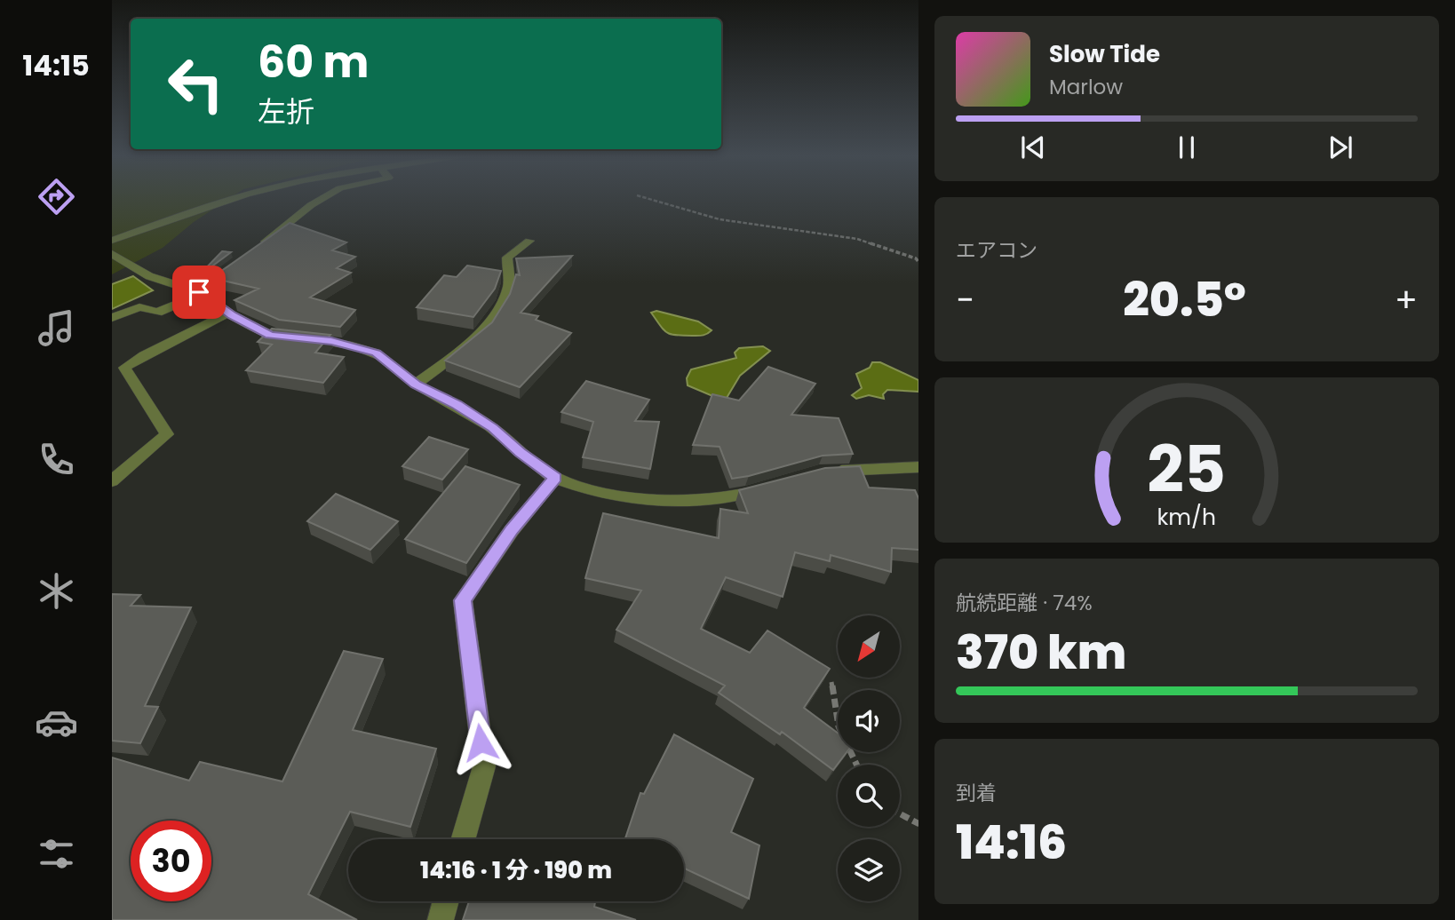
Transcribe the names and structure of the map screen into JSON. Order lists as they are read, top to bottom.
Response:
{
  "north": "bottom left",
  "page": {
    "tabs": "14:15",
    "turn": ["60 m", "左折"],
    "song": ["Slow Tide", "Marlow"],
    "tile": [
      "エアコン",
      ["航続距離 · 74%", "370 km"],
      ["到着", "14:16"]
    ],
    "heat": ["−", "20.5°", "+"],
    "limit": "30",
    "trip": "14:16 · 1 分 · 190 m",
    "gauge": ["25", "km/h"]
  }
}
